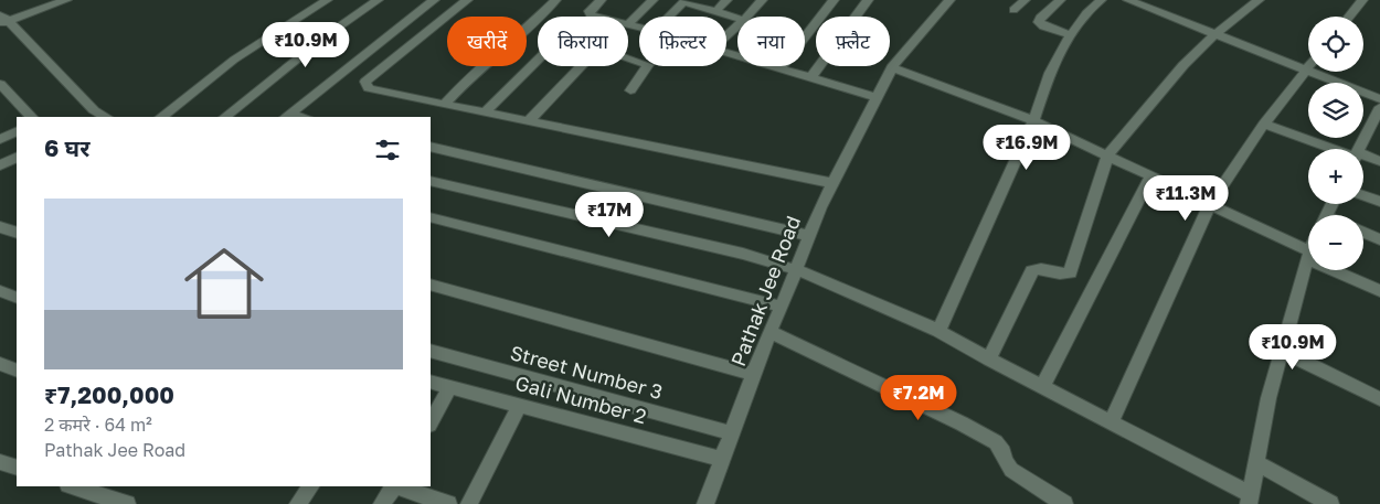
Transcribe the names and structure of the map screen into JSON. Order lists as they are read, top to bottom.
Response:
{
  "streets": {
    "street": ["Pathak Jee Road", "Street Number 3", "Gali Number 2"]
  },
  "crossings": [
    ["Pathak Jee Road", "Street Number 3"],
    ["Pathak Jee Road", "Gali Number 2"]
  ],
  "page": {
    "map_buttons": ["+", "−"],
    "chip": [
      "खरीदें",
      "किराया",
      "फ़िल्टर",
      "नया",
      "फ़्लैट"
    ],
    "price": [
      "₹10.9M",
      "₹16.9M",
      "₹11.3M",
      "₹17M",
      "₹10.9M",
      "₹7.2M"
    ],
    "heading": "6 घर",
    "list": [
      {
        "name": "₹7,200,000",
        "note": "2 कमरे · 64 m² · Pathak Jee Road"
      }
    ]
  }
}
